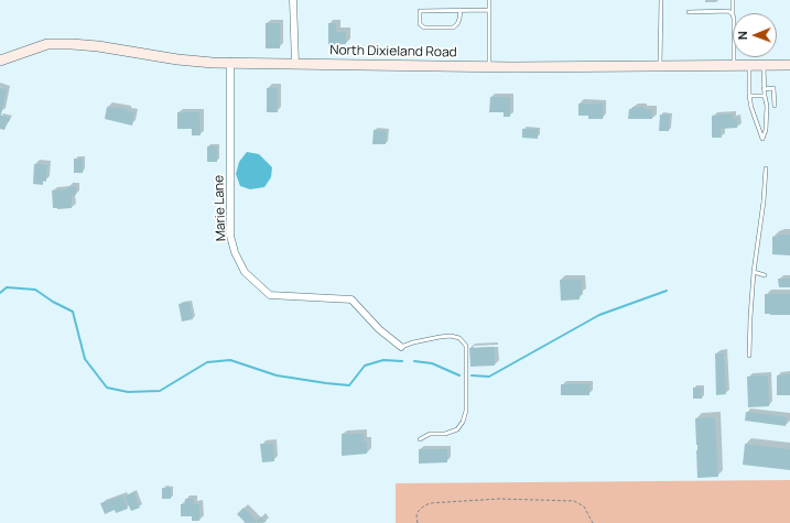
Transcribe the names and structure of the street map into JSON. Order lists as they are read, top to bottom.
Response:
{
  "streets": {
    "street": ["North Dixieland Road", "Marie Lane"]
  },
  "crossings": [
    ["North Dixieland Road", "Marie Lane"]
  ],
  "north": "left"
}
